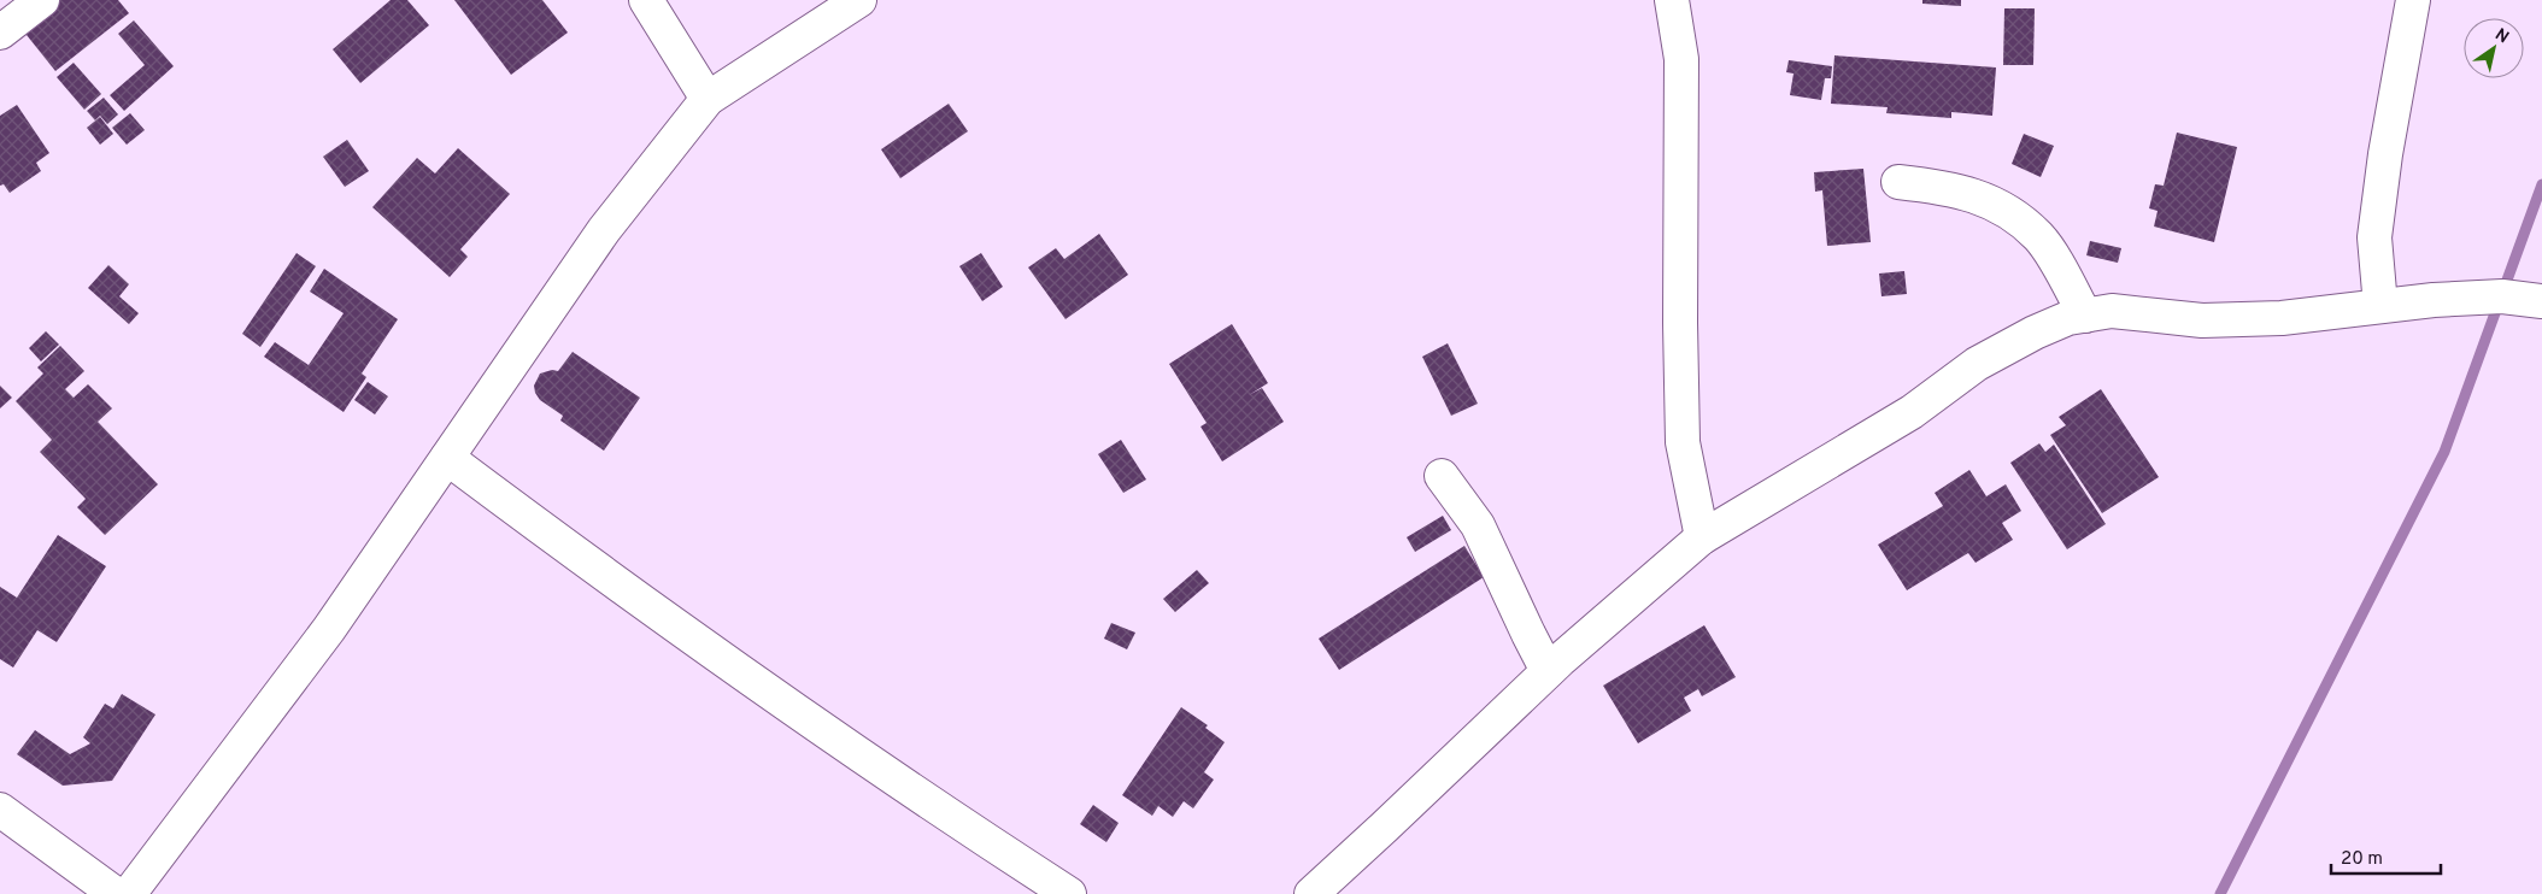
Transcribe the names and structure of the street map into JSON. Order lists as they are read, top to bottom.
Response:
{
  "scale_bar": "20 m",
  "north": "top right"
}
